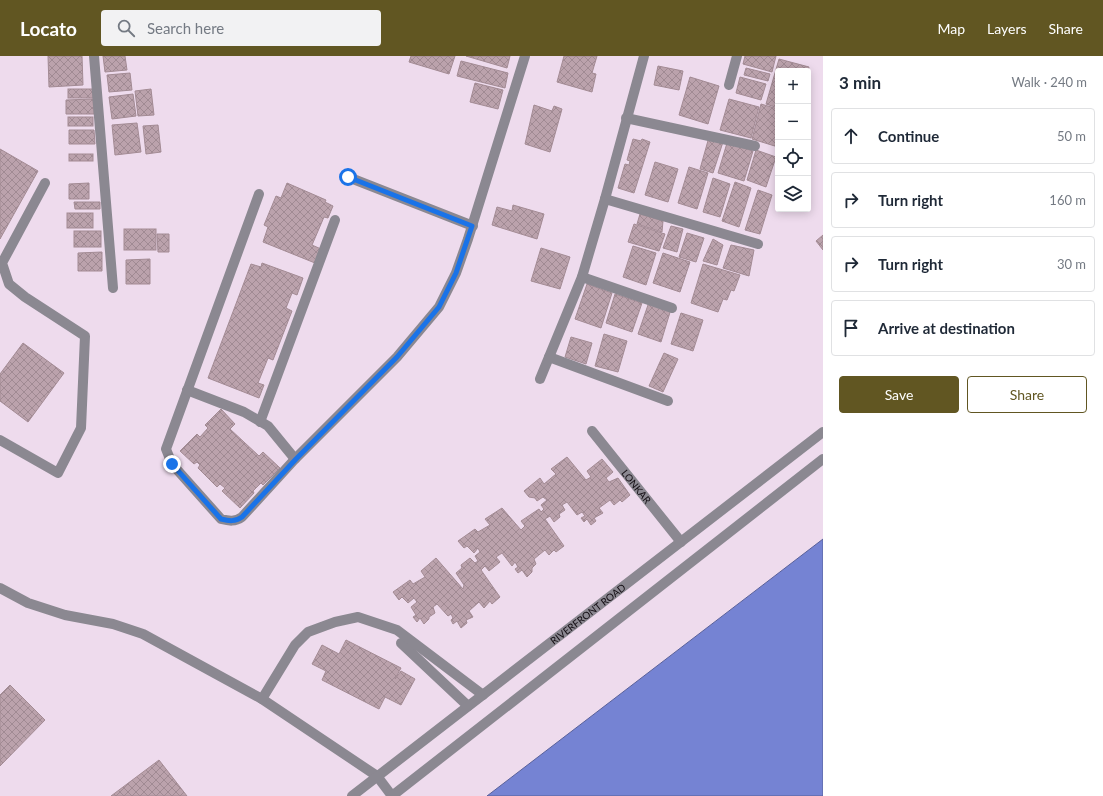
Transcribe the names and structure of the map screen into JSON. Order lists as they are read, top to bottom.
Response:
{
  "streets": {
    "street": ["LONKAR", "RIVERFRONT ROAD"]
  },
  "crossings": [
    ["LONKAR", "RIVERFRONT ROAD"]
  ],
  "page": {
    "header": "Locato",
    "search": "Search here",
    "nav": ["Map", "Layers", "Share"],
    "heading": ["3 min", "Walk · 240 m"],
    "map_buttons": ["+", "−"],
    "list": [
      ["Continue", "50 m"],
      ["Turn right", "160 m"],
      ["Turn right", "30 m"],
      "Arrive at destination"
    ],
    "buttons": ["Save", "Share"]
  }
}
